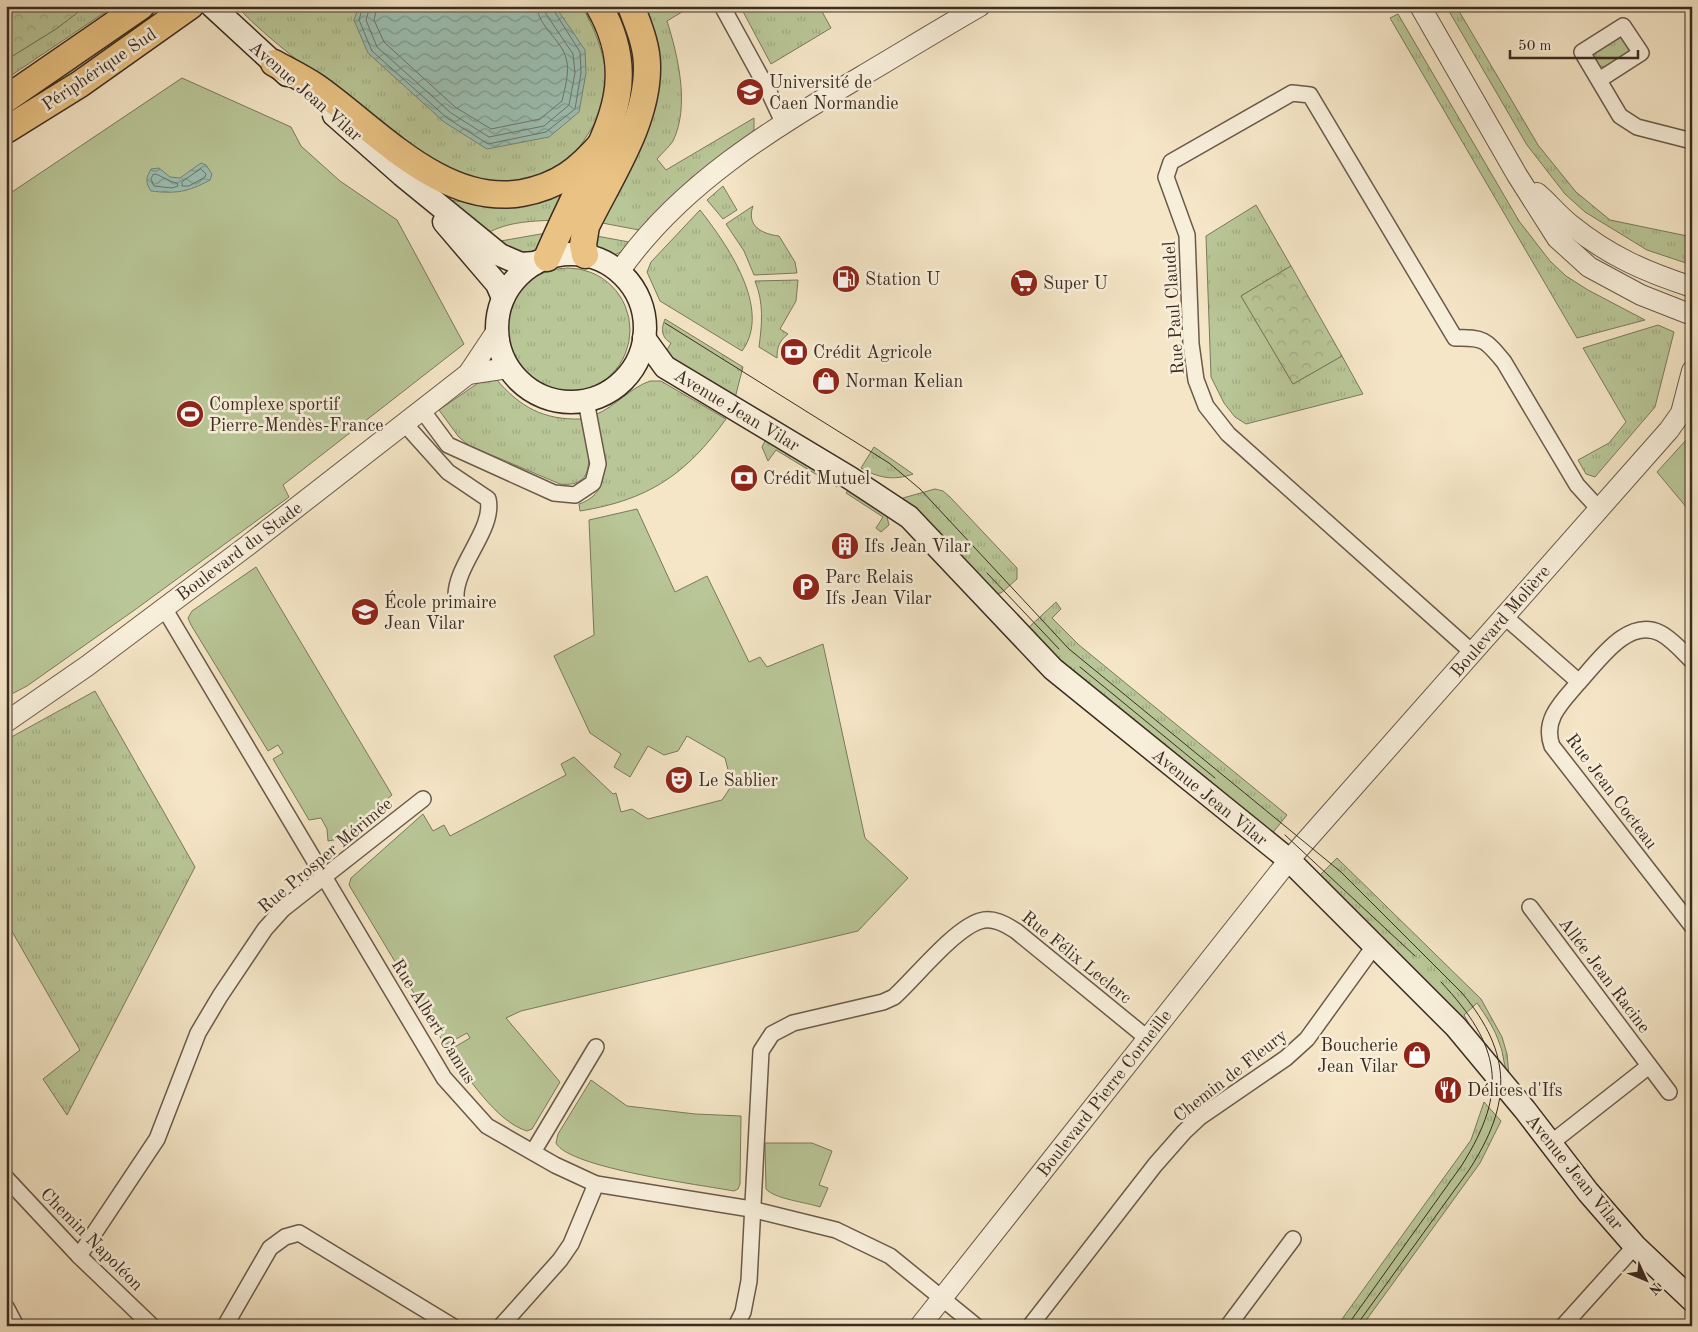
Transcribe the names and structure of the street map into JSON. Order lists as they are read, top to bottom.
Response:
{
  "streets": {
    "highway": ["Périphérique Sud"],
    "main road": ["Avenue Jean Vilar"],
    "street": [
      "Rue Paul Claudel",
      "Boulevard du Stade",
      "Boulevard Molière",
      "Rue Jean Cocteau",
      "Rue Prosper Mérimée",
      "Rue Félix Leclerc",
      "Allée Jean Racine",
      "Rue Albert Camus",
      "Chemin de Fleury",
      "Boulevard Pierre Corneille",
      "Chemin Napoléon"
    ]
  },
  "crossings": [
    ["Avenue Jean Vilar", "Boulevard du Stade"],
    ["Avenue Jean Vilar", "Boulevard Molière"],
    ["Avenue Jean Vilar", "Chemin de Fleury"],
    ["Avenue Jean Vilar", "Boulevard Pierre Corneille"],
    ["Rue Paul Claudel", "Boulevard Molière"],
    ["Boulevard du Stade", "Rue Albert Camus"],
    ["Boulevard Molière", "Boulevard Pierre Corneille"],
    ["Rue Prosper Mérimée", "Rue Albert Camus"],
    ["Rue Prosper Mérimée", "Chemin Napoléon"],
    ["Rue Félix Leclerc", "Rue Albert Camus"],
    ["Rue Félix Leclerc", "Boulevard Pierre Corneille"],
    ["Rue Albert Camus", "Boulevard Pierre Corneille"]
  ],
  "places": {
    "school or university": ["Université de Caen Normandie", "École primaire Jean Vilar"],
    "fuel station": ["Station U"],
    "supermarket": ["Super U"],
    "bank": ["Crédit Agricole", "Crédit Mutuel"],
    "shop": ["Norman Kelian", "Boucherie Jean Vilar"],
    "sports": ["Complexe sportif Pierre-Mendès-France"],
    "building": ["Ifs Jean Vilar"],
    "parking": ["Parc Relais Ifs Jean Vilar"],
    "theatre": ["Le Sablier"],
    "restaurant": ["Délices d'Ifs"]
  },
  "scale_bar": "50 m",
  "north": "bottom right"
}
